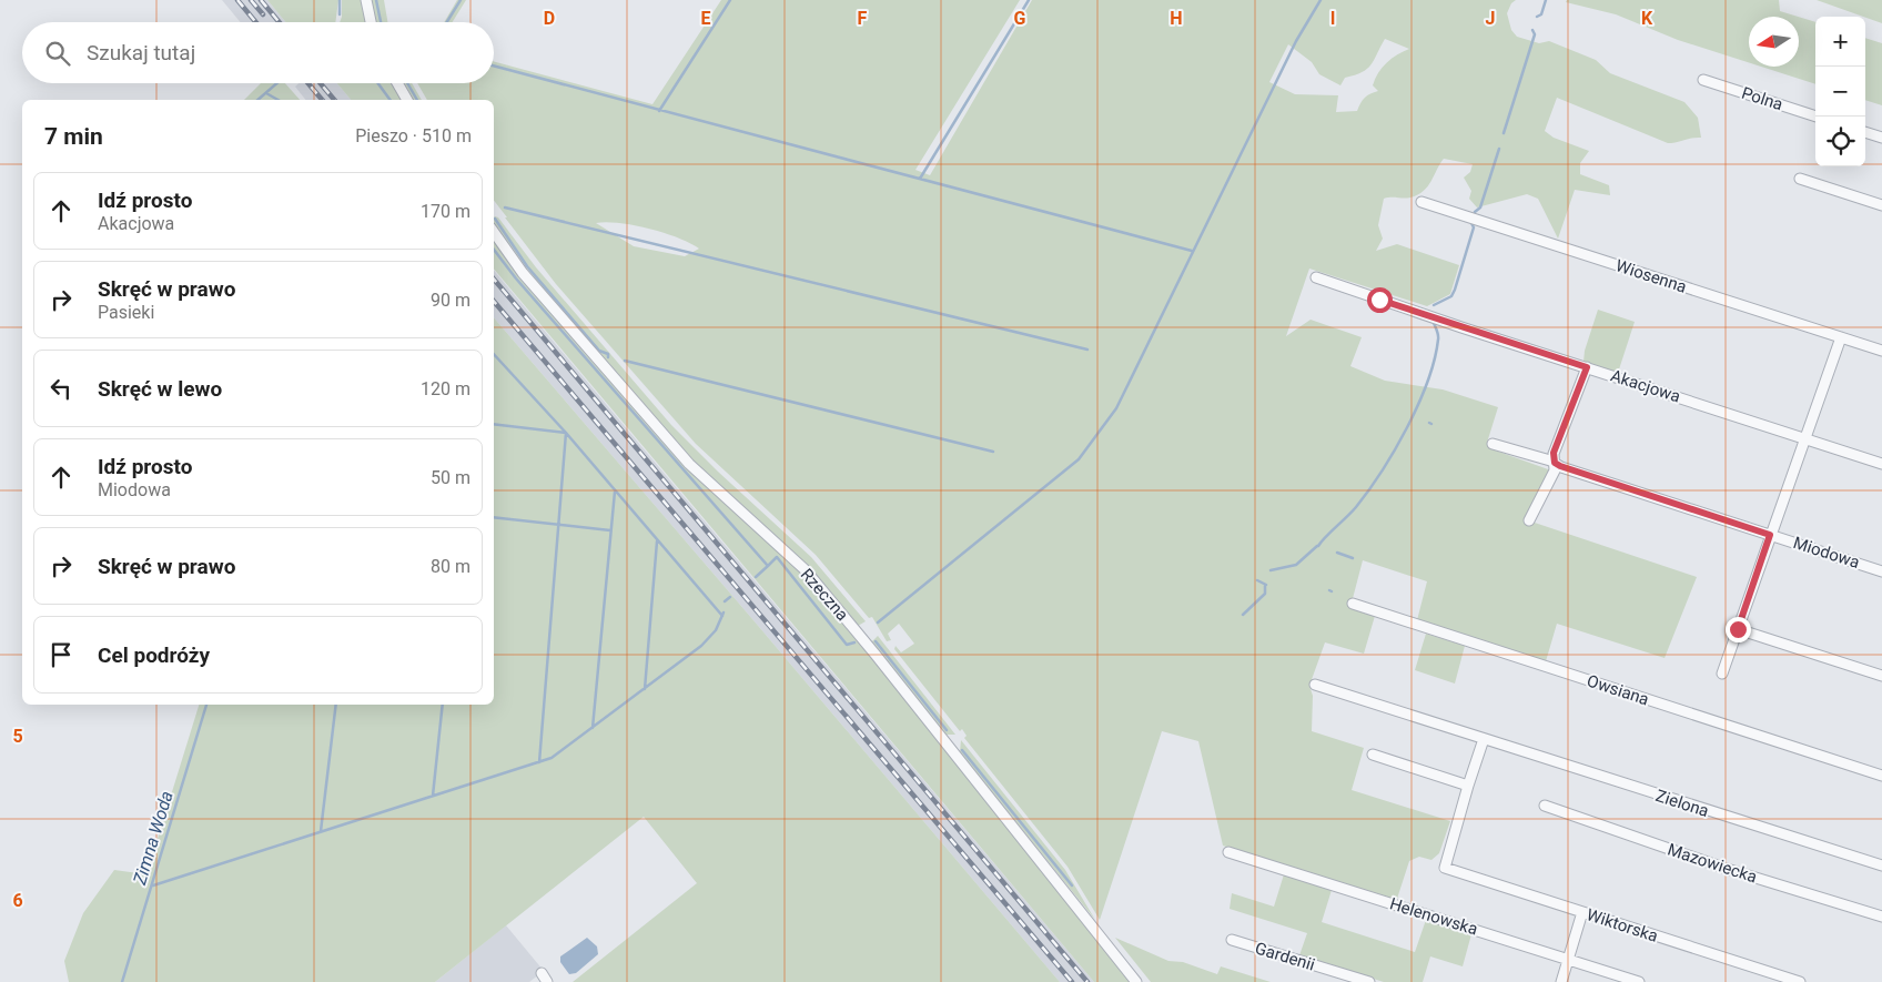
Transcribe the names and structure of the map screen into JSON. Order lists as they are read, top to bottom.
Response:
{
  "streets": {
    "street": [
      "Polna",
      "Wiosenna",
      "Akacjowa",
      "Miodowa",
      "Rzeczna",
      "Owsiana",
      "Zielona",
      "Mazowiecka",
      "Helenowska",
      "Wiktorska",
      "Gardenii"
    ]
  },
  "water": ["Zimna Woda"],
  "north": "left",
  "page": {
    "map_buttons": ["+", "−"],
    "search": "Szukaj tutaj",
    "heading": ["7 min", "Pieszo · 510 m"],
    "list": [
      ["Idź prosto", "Akacjowa", "170 m"],
      ["Skręć w prawo", "Pasieki", "90 m"],
      ["Skręć w lewo", "120 m"],
      ["Idź prosto", "Miodowa", "50 m"],
      ["Skręć w prawo", "80 m"],
      "Cel podróży"
    ]
  },
  "grid": {
    "columns": [
      "D",
      "E",
      "F",
      "G",
      "H",
      "I",
      "J",
      "K"
    ],
    "rows": ["5", "6"]
  }
}
